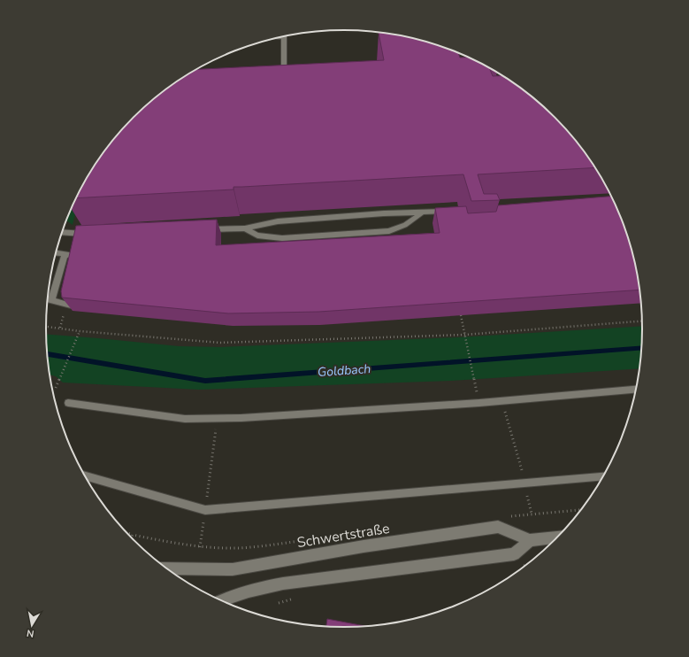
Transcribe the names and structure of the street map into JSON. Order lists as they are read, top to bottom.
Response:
{
  "streets": {
    "street": ["Schwertstraße"]
  },
  "water": ["Goldbach"],
  "north": "bottom"
}
